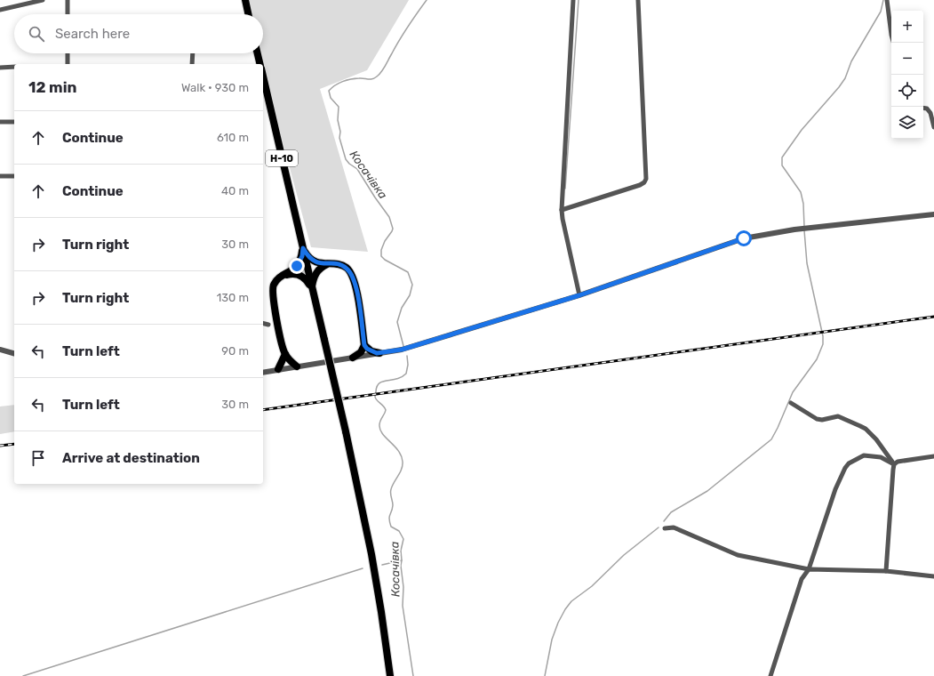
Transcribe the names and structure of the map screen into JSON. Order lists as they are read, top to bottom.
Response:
{
  "streets": {
    "main road": ["Н-10"]
  },
  "water": ["Косачівка"],
  "page": {
    "map_buttons": ["+", "−"],
    "search": "Search here",
    "heading": ["12 min", "Walk · 930 m"],
    "list": [
      ["Continue", "610 m"],
      ["Continue", "40 m"],
      ["Turn right", "30 m"],
      ["Turn right", "130 m"],
      ["Turn left", "90 m"],
      ["Turn left", "30 m"],
      "Arrive at destination"
    ]
  }
}
